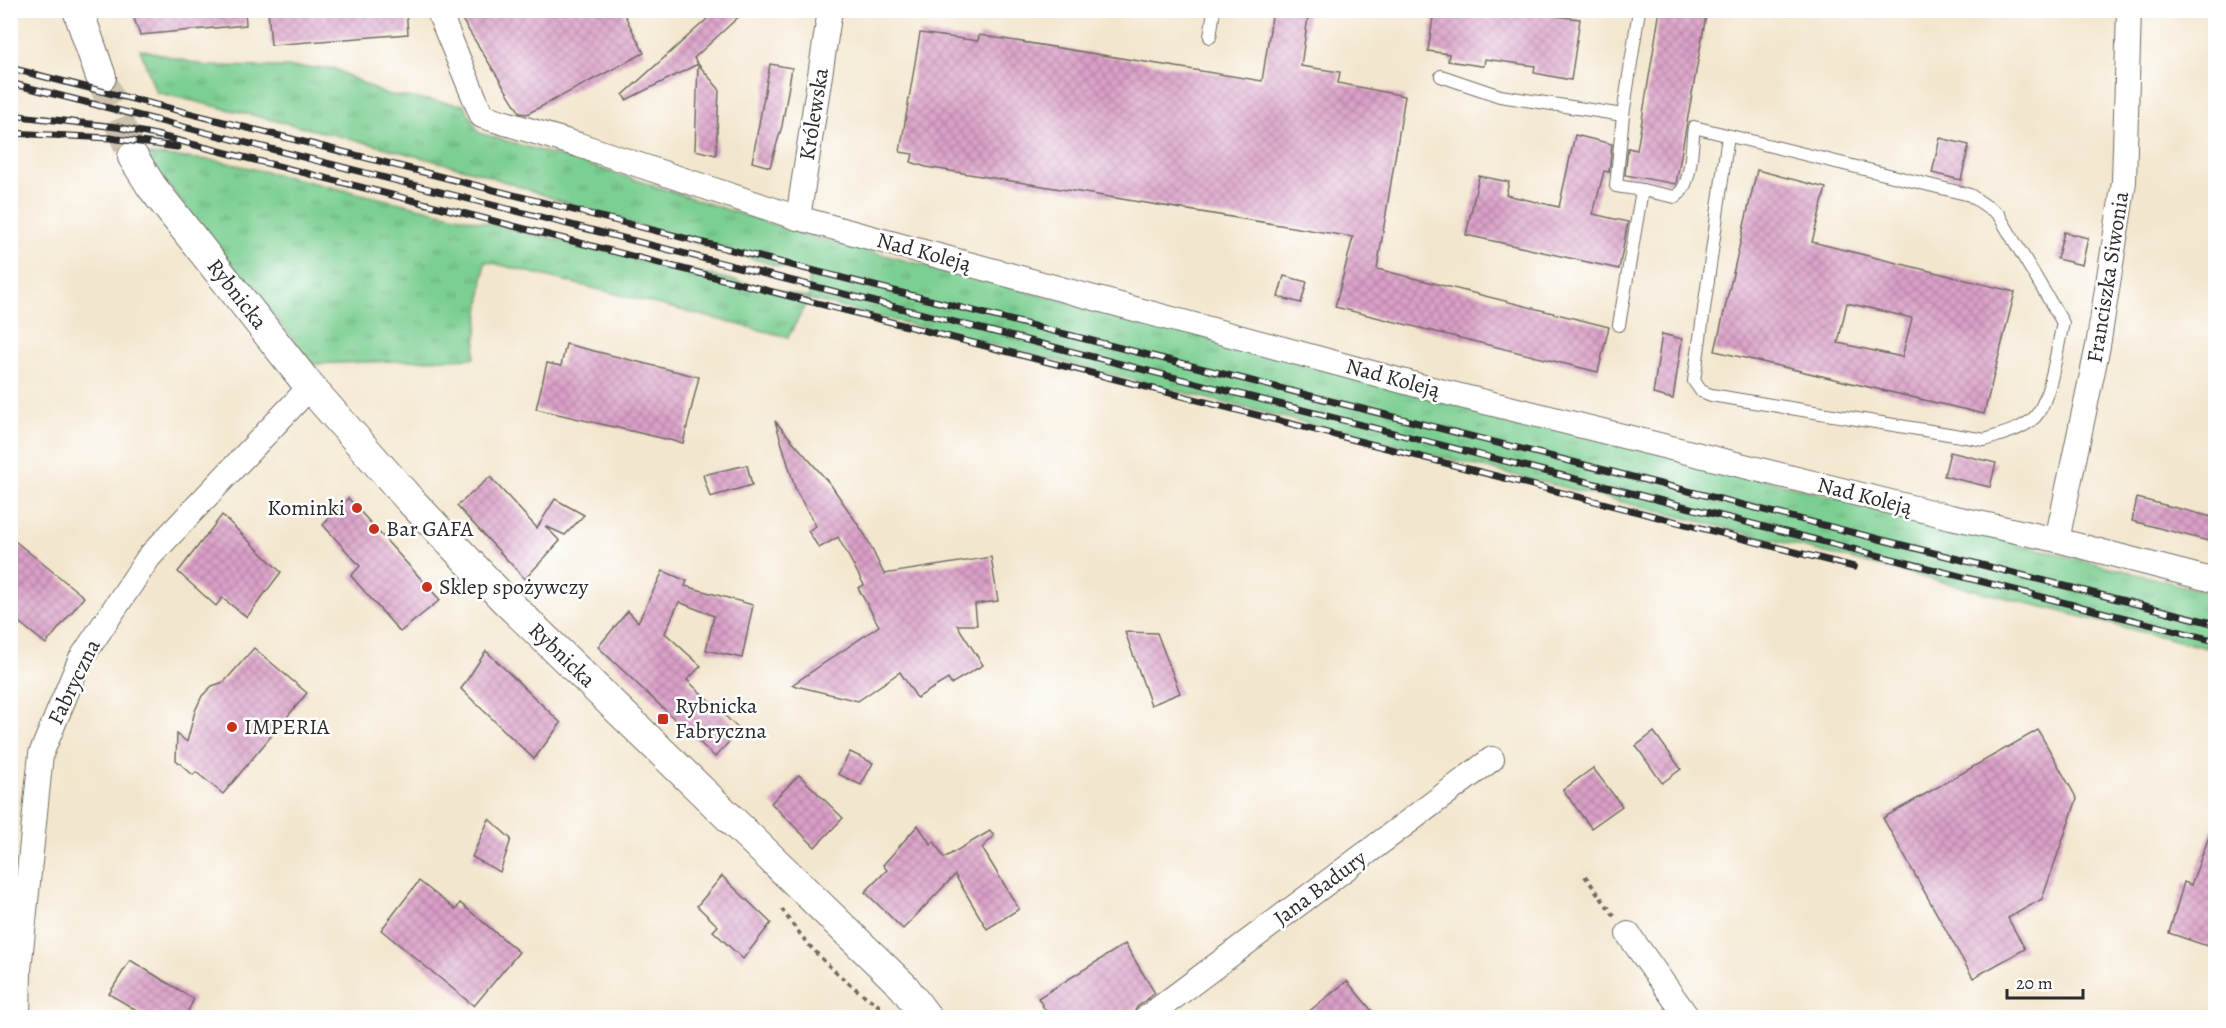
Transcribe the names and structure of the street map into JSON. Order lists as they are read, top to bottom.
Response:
{
  "streets": {
    "street": [
      "Królewska",
      "Nad Koleją",
      "Franciszka Siwonia",
      "Rybnicka",
      "Fabryczna",
      "Jana Badury"
    ]
  },
  "crossings": [
    ["Królewska", "Nad Koleją"],
    ["Nad Koleją", "Franciszka Siwonia"],
    ["Rybnicka", "Fabryczna"]
  ],
  "places": {
    "other": [
      "Kominki",
      "Bar GAFA",
      "Sklep spożywczy",
      "IMPERIA"
    ],
    "transit": ["Rybnicka Fabryczna"]
  },
  "scale_bar": "20 m"
}
